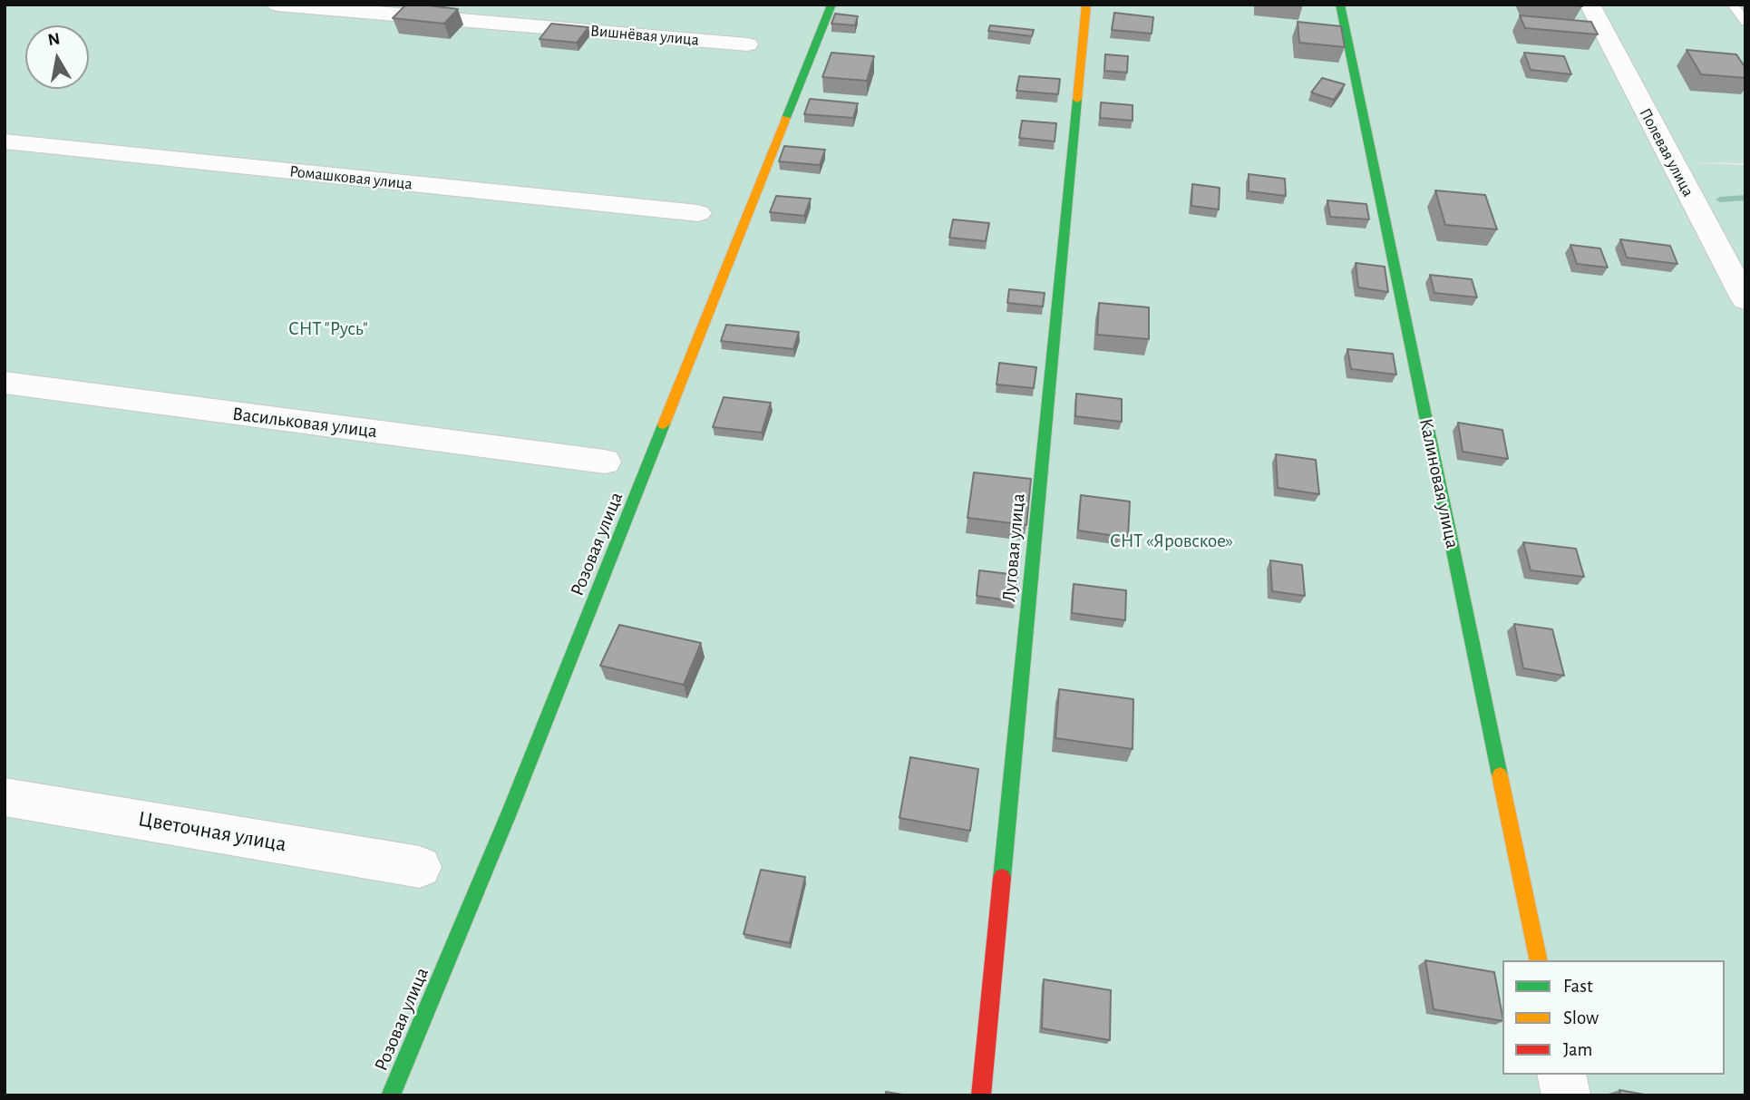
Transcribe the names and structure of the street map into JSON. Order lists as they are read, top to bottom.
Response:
{
  "streets": {
    "street": [
      "Вишнёвая улица",
      "Полевая улица",
      "Ромашковая улица",
      "Васильковая улица",
      "Калиновая улица",
      "Розовая улица",
      "Луговая улица",
      "Цветочная улица"
    ]
  },
  "parks": ["СНТ \"Русь\"", "СНТ «Яровское»"],
  "legend": ["Fast", "Slow", "Jam"],
  "north": "top"
}
